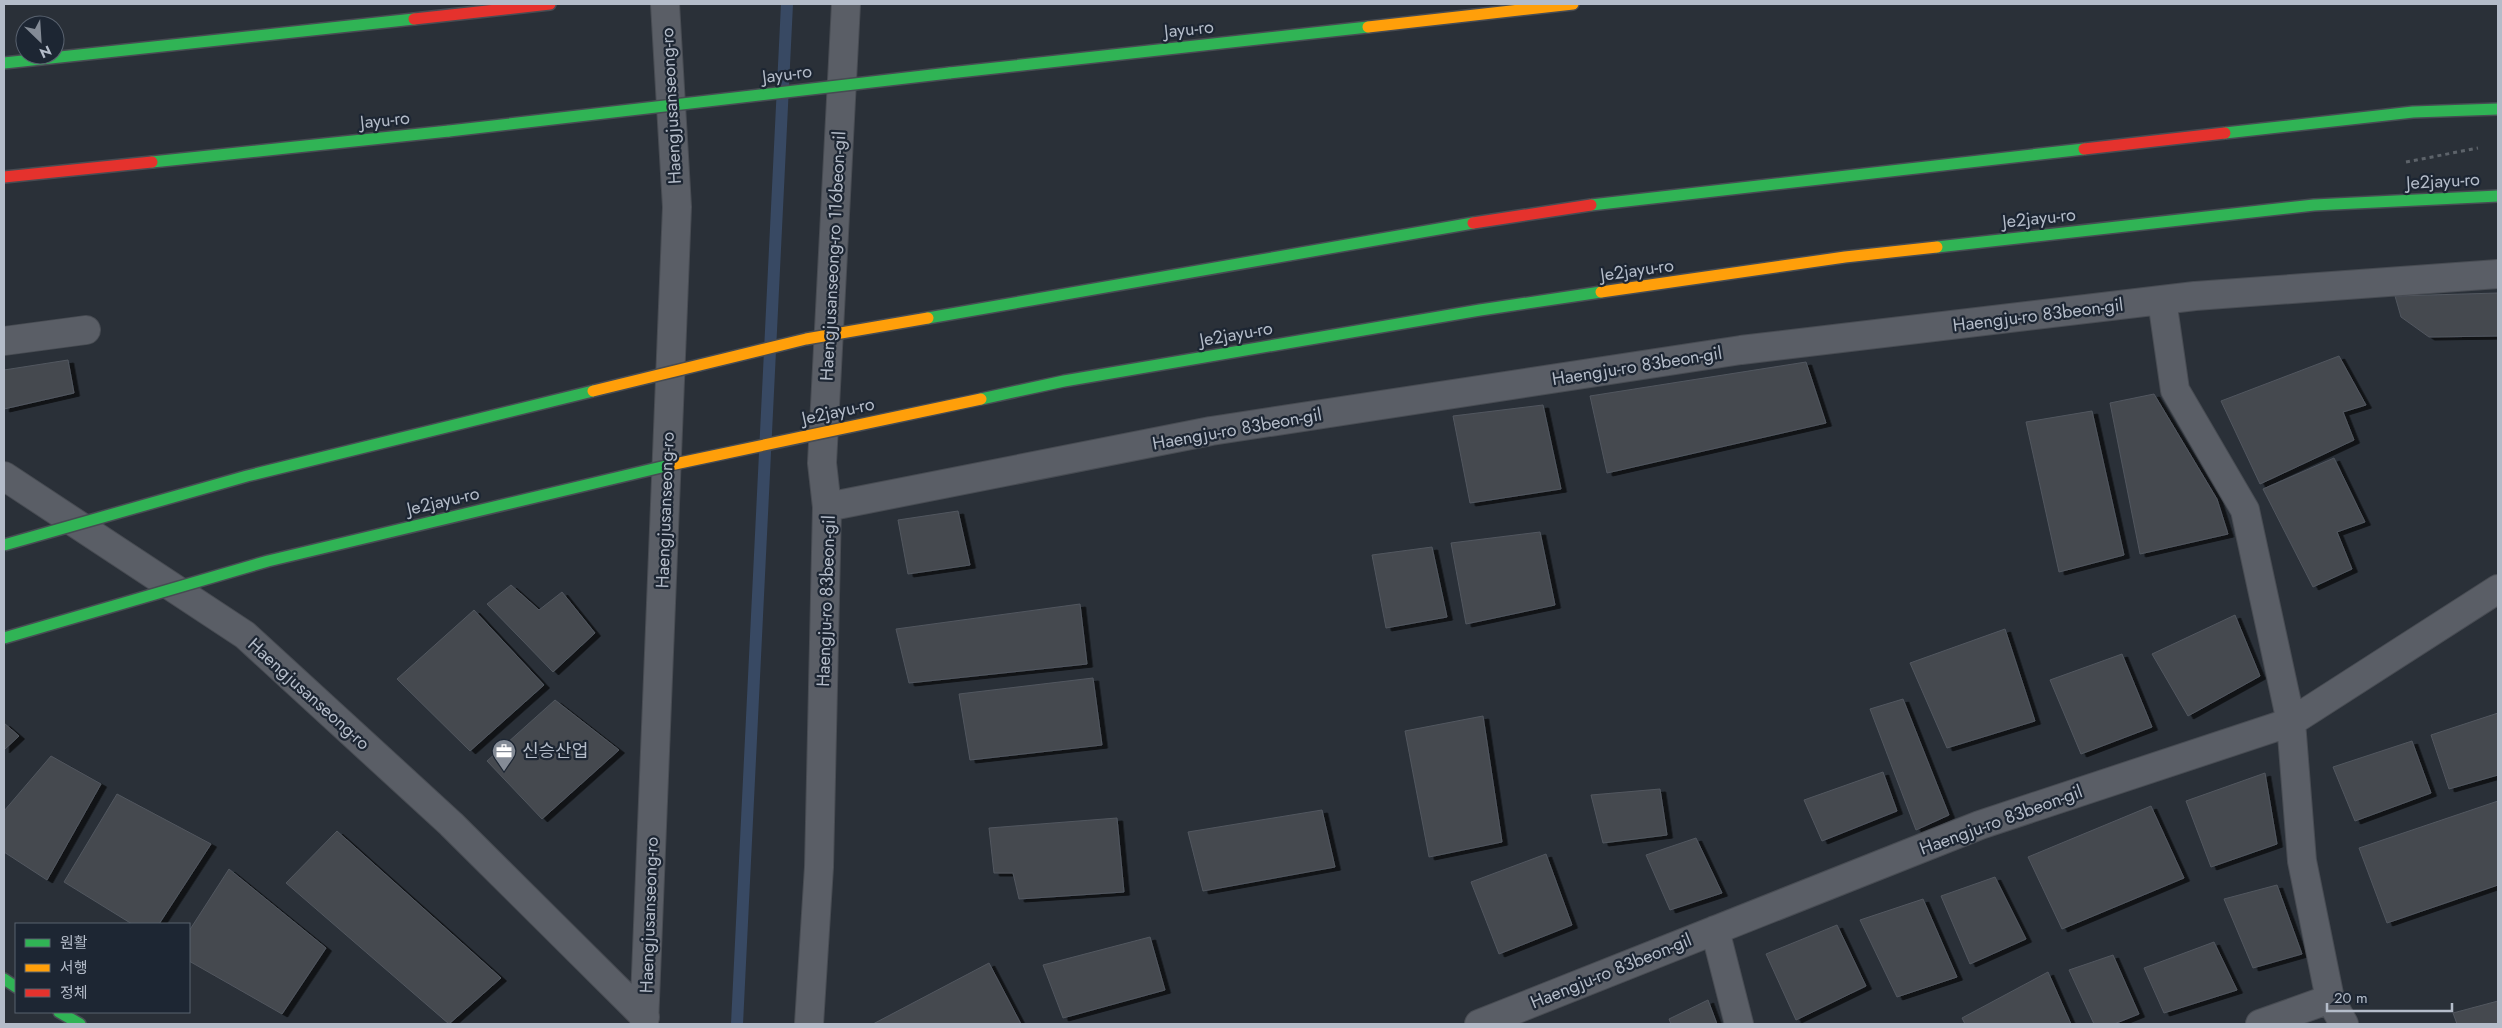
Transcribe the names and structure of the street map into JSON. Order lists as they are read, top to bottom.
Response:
{
  "streets": {
    "main road": ["Jayu-ro", "Je2jayu-ro"],
    "street": ["Haengjusanseong-ro", "Haengjusanseong-ro 116beon-gil", "Haengju-ro 83beon-gil"]
  },
  "crossings": [
    ["Haengjusanseong-ro 116beon-gil", "Haengju-ro 83beon-gil"]
  ],
  "places": {
    "office": ["신승산업"]
  },
  "legend": ["원활", "서행", "정체"],
  "scale_bar": "20 m",
  "north": "bottom right"
}
